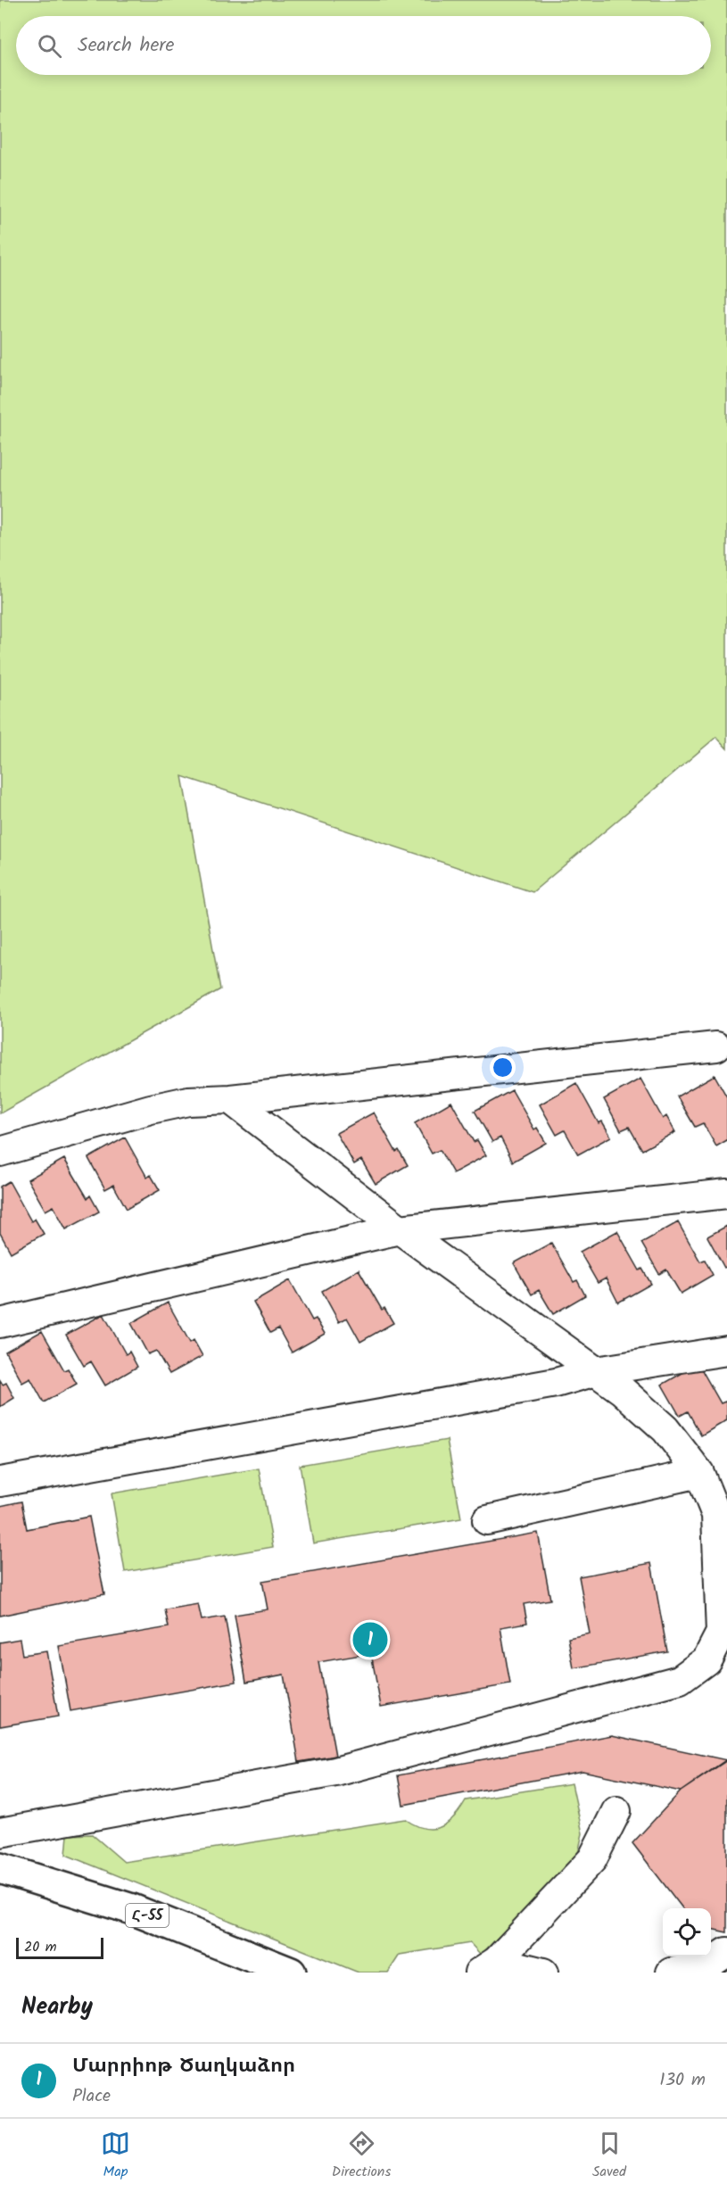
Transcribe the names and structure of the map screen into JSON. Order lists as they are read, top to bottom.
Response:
{
  "streets": {
    "main road": ["Հ-55"]
  },
  "scale_bar": "20 m",
  "page": {
    "search": "Search here",
    "pins": "1",
    "scale": "20 m",
    "heading": "Nearby",
    "list": [
      {
        "mark": "1",
        "name": "Մարրիոթ Ծաղկաձոր",
        "note": "Place",
        "value": "130 m"
      }
    ],
    "nav": ["Map", "Directions", "Saved"]
  }
}
